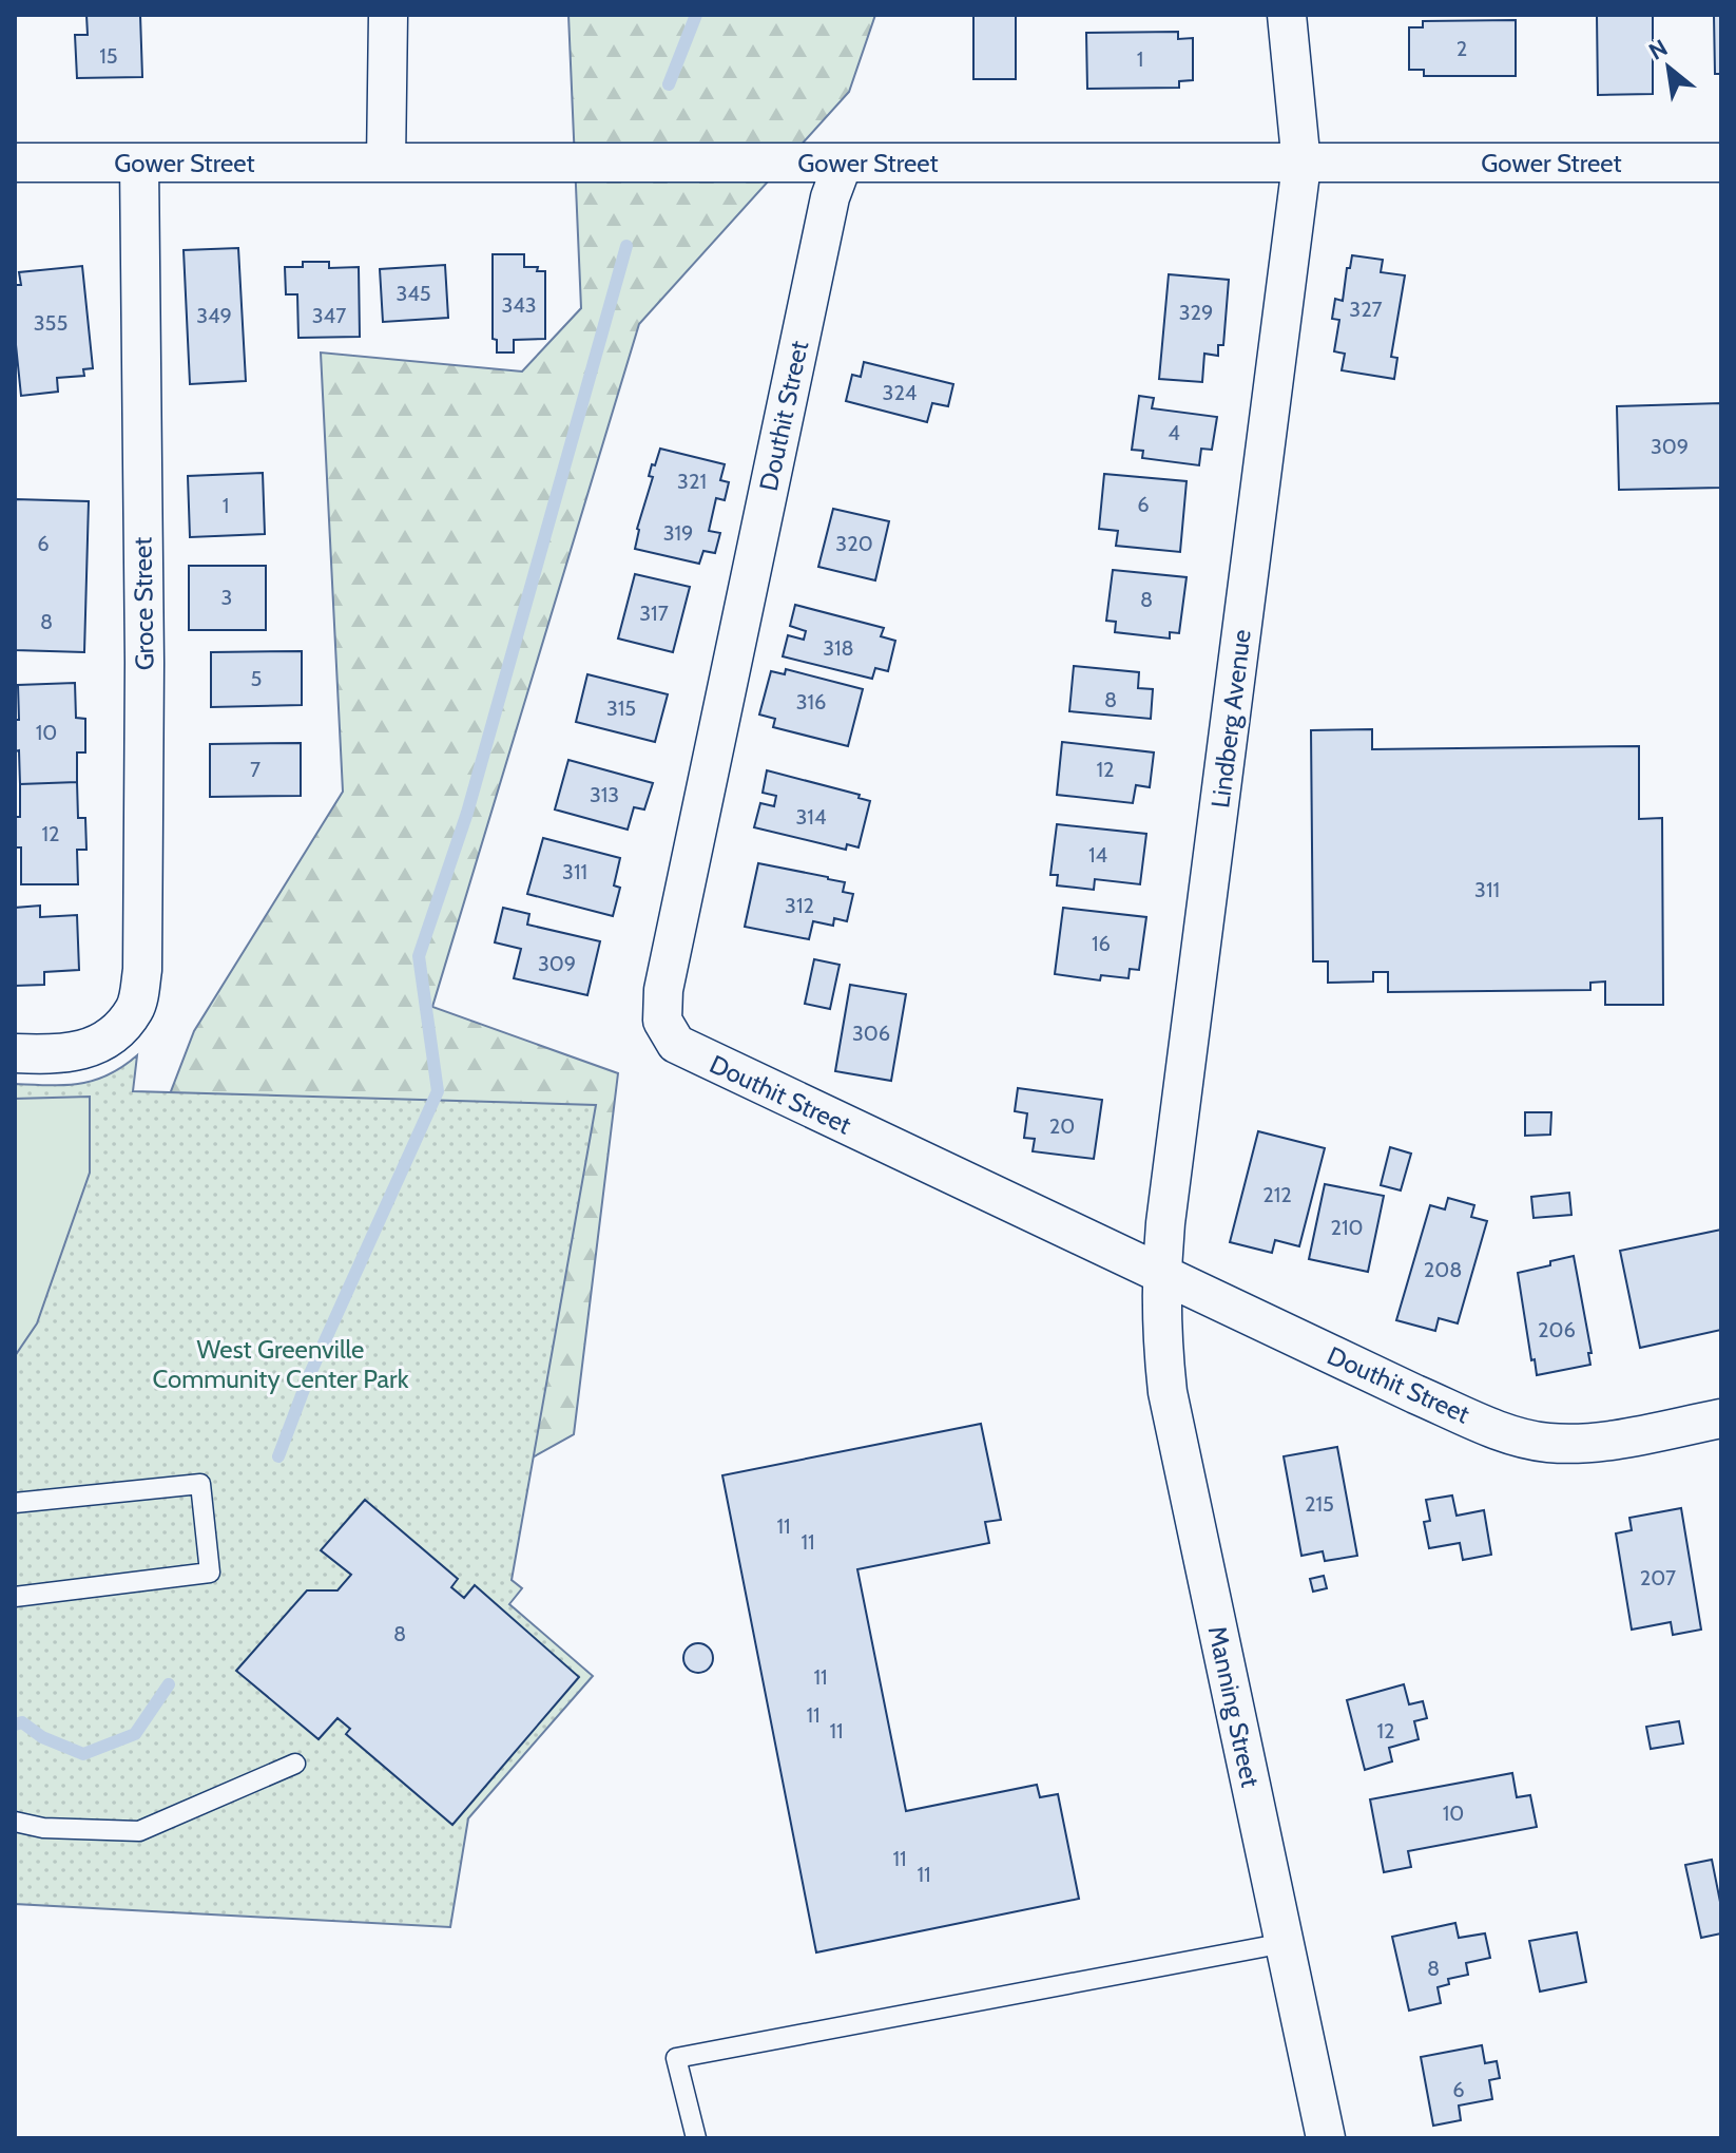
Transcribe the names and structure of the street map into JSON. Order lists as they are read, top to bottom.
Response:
{
  "streets": {
    "street": [
      "Gower Street",
      "Douthit Street",
      "Groce Street",
      "Lindberg Avenue",
      "Manning Street"
    ]
  },
  "crossings": [
    ["Gower Street", "Douthit Street"],
    ["Gower Street", "Groce Street"],
    ["Gower Street", "Lindberg Avenue"],
    ["Douthit Street", "Lindberg Avenue"],
    ["Douthit Street", "Manning Street"],
    ["Lindberg Avenue", "Manning Street"]
  ],
  "parks": ["West Greenville Community Center Park"],
  "house_numbers": [
    "2",
    "15",
    "1",
    "345",
    "343",
    "327",
    "329",
    "349",
    "347",
    "355",
    "324",
    "4",
    "309",
    "321",
    "6",
    "1",
    "319",
    "6",
    "320",
    "3",
    "8",
    "317",
    "8",
    "318",
    "5",
    "8",
    "316",
    "315",
    "10",
    "7",
    "12",
    "313",
    "314",
    "12",
    "14",
    "311",
    "311",
    "312",
    "16",
    "309",
    "306",
    "20",
    "212",
    "210",
    "208",
    "206",
    "215",
    "11",
    "11",
    "207",
    "8",
    "11",
    "11",
    "11",
    "12",
    "10",
    "11",
    "11",
    "8",
    "6"
  ],
  "north": "top left"
}
